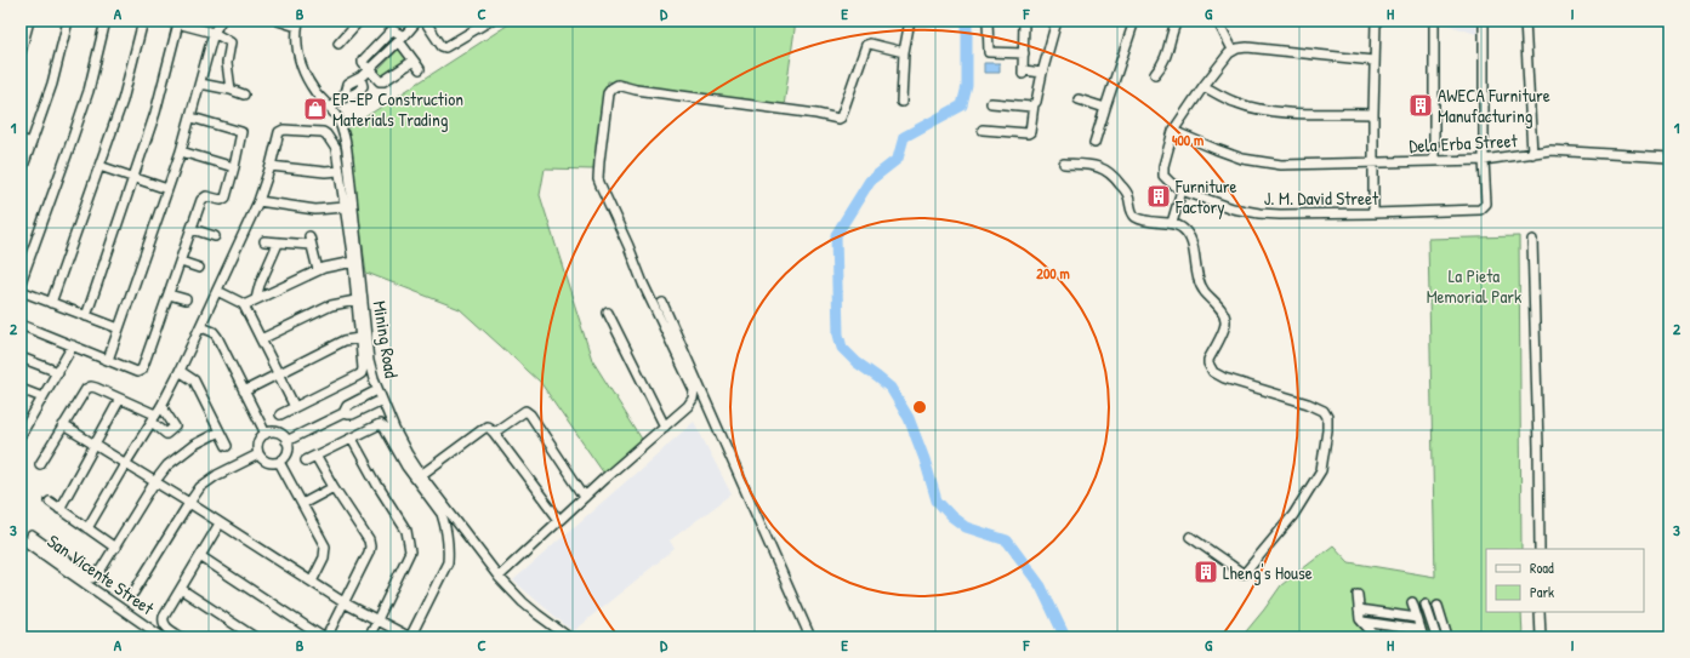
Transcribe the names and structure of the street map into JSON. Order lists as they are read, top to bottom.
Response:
{
  "streets": {
    "street": [
      "Dela Erba Street",
      "J. M. David Street",
      "Mining Road",
      "San Vicente Street"
    ]
  },
  "crossings": [
    ["Dela Erba Street", "J. M. David Street"]
  ],
  "parks": ["La Pieta Memorial Park"],
  "places": {
    "building": ["AWECA Furniture Manufacturing", "Furniture Factory", "Lheng's House"],
    "shop": ["EP-EP Construction Materials Trading"]
  },
  "legend": ["Road", "Park"],
  "grid": {
    "columns": [
      "A",
      "B",
      "C",
      "D",
      "E",
      "F",
      "G",
      "H",
      "I"
    ],
    "rows": ["1", "2", "3"]
  },
  "rings": ["400 m", "200 m"]
}
